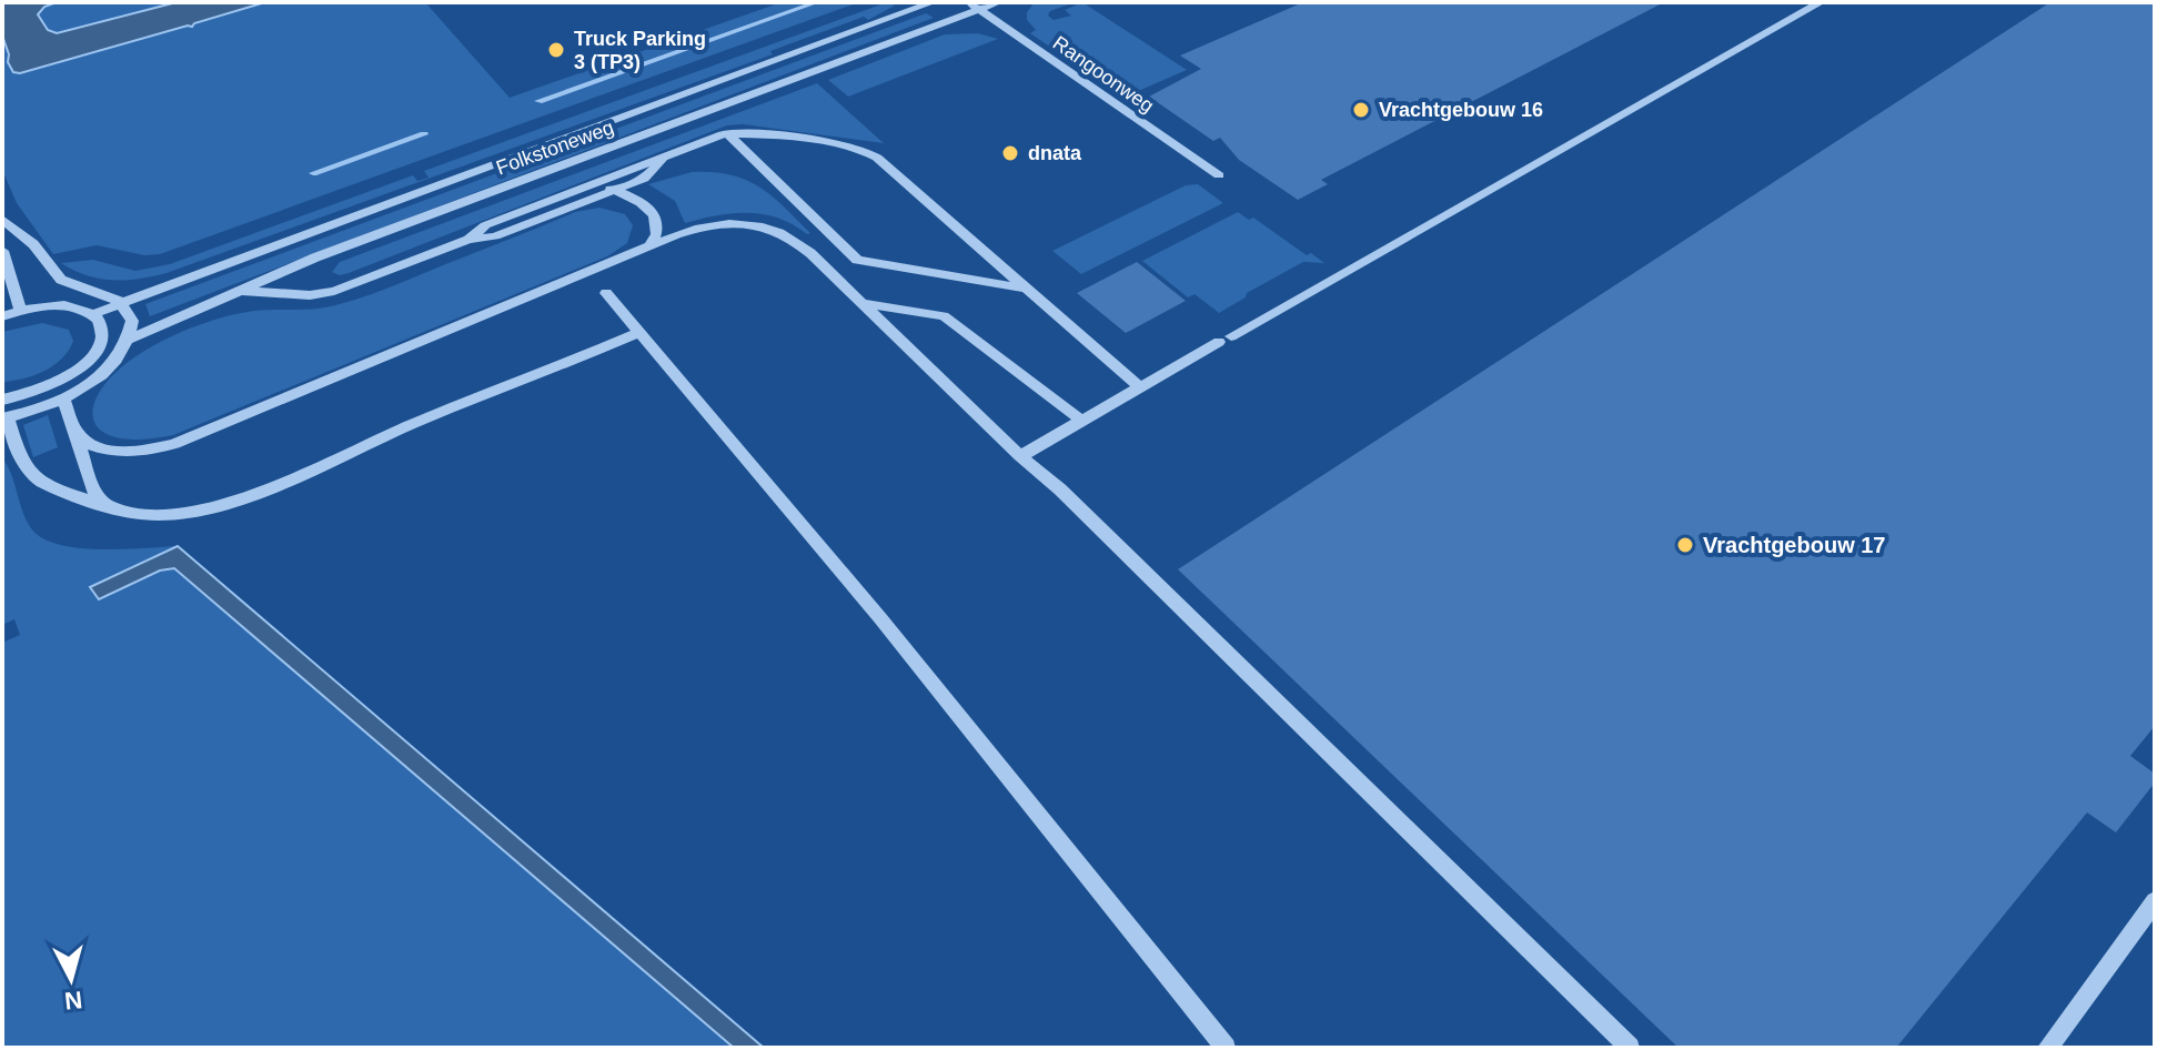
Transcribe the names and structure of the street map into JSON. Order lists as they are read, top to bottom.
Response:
{
  "streets": {
    "street": ["Rangoonweg", "Folkstoneweg"]
  },
  "crossings": [
    ["Rangoonweg", "Folkstoneweg"]
  ],
  "places": [
    "Truck Parking 3 (TP3)",
    "Vrachtgebouw 16",
    "dnata",
    "Vrachtgebouw 17"
  ],
  "north": "bottom"
}
